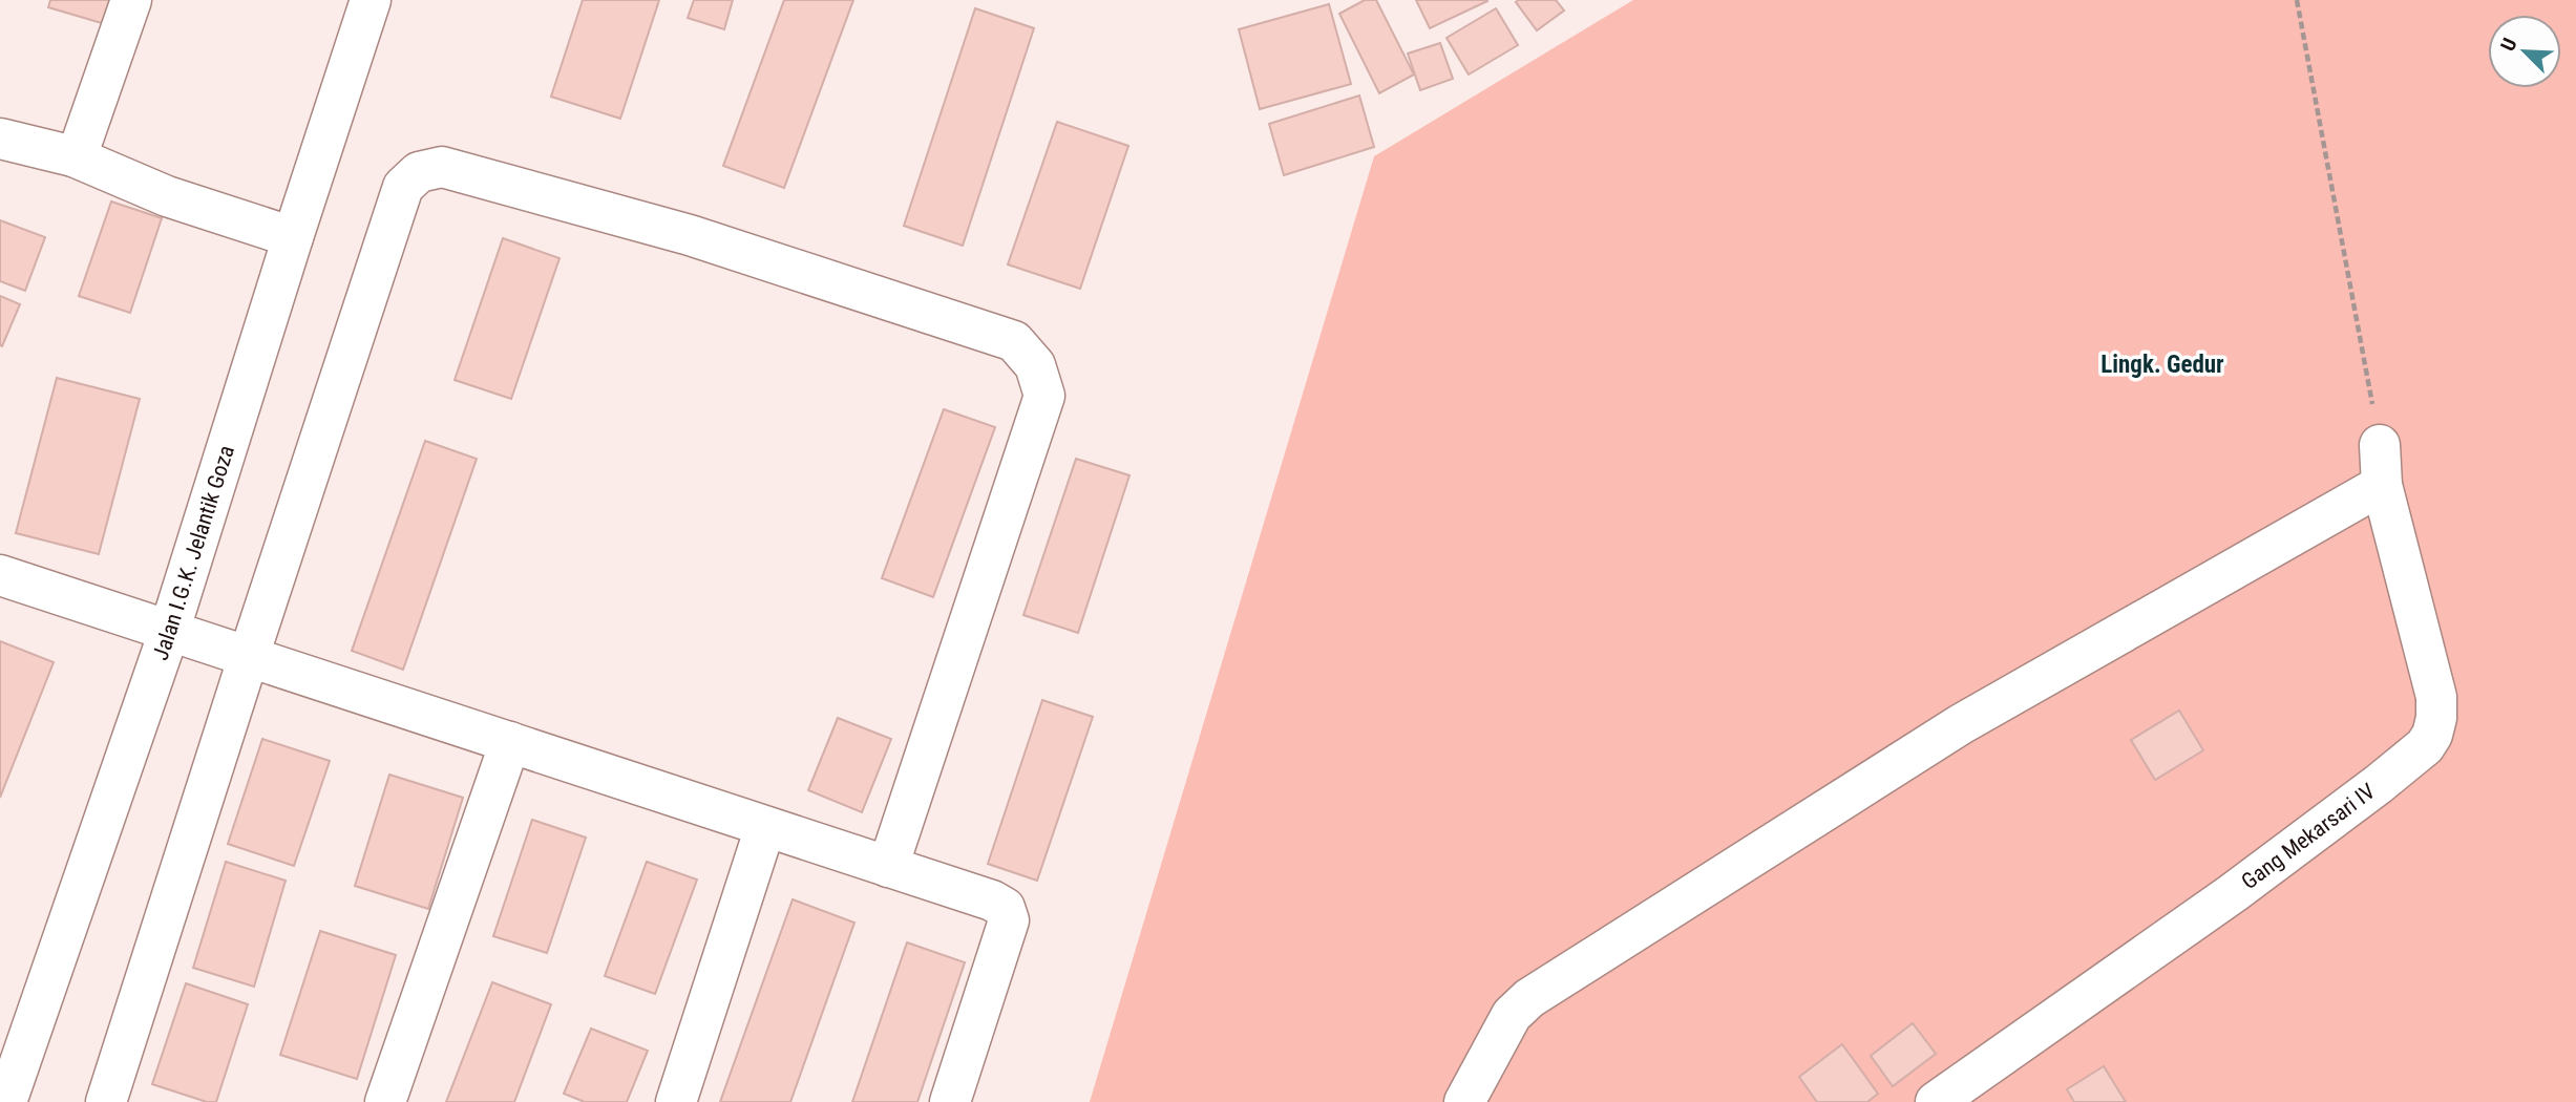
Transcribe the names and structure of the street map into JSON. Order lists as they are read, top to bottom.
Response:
{
  "streets": {
    "street": ["Jalan I.G.K. Jelantik Goza", "Gang Mekarsari IV"]
  },
  "districts": ["Lingk. Gedur"],
  "north": "top left"
}
